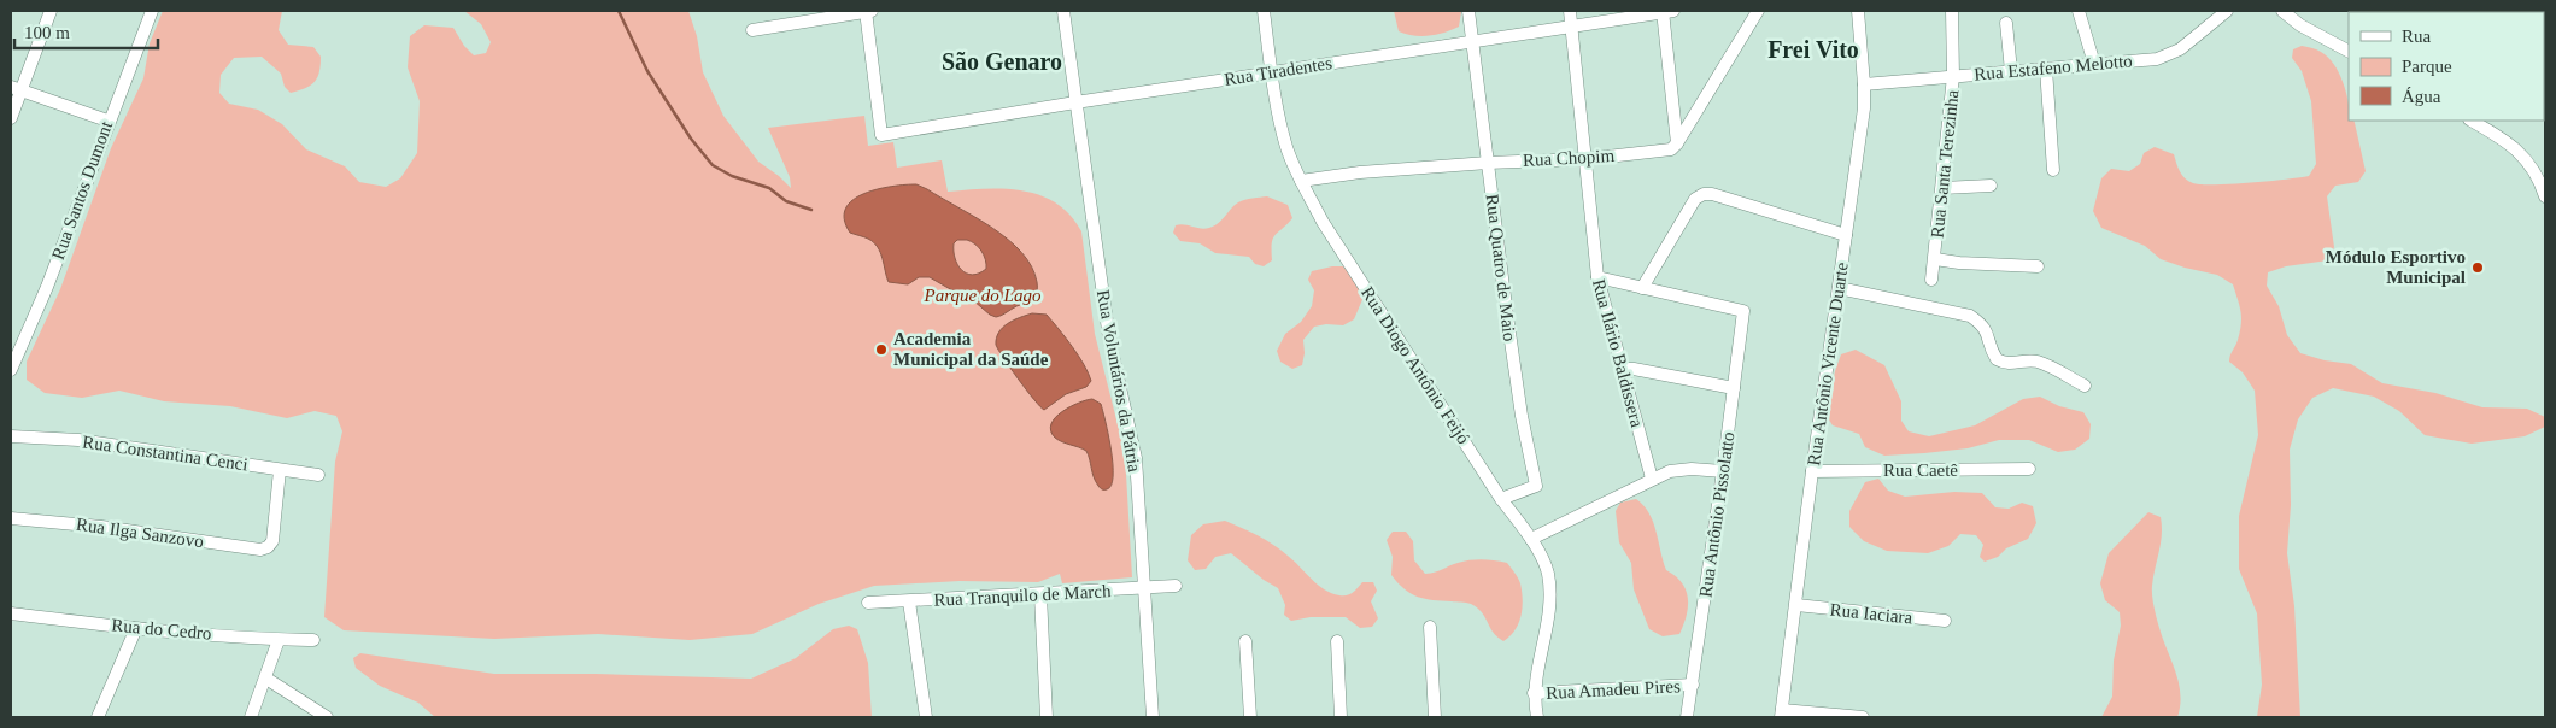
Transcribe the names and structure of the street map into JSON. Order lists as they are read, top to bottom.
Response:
{
  "streets": {
    "street": [
      "Rua Estafeno Melotto",
      "Rua Tiradentes",
      "Rua Chopim",
      "Rua Santa Terezinha",
      "Rua Santos Dumont",
      "Rua Quatro de Maio",
      "Rua Ilário Baldissera",
      "Rua Antônio Vicente Duarte",
      "Rua Diogo Antônio Feijó",
      "Rua Voluntários da Pátria",
      "Rua Constantina Cenci",
      "Rua Caetê",
      "Rua Antônio Pissolatto",
      "Rua Ilga Sanzovo",
      "Rua Tranquilo de March",
      "Rua Iaciara",
      "Rua do Cedro",
      "Rua Amadeu Pires"
    ]
  },
  "crossings": [
    ["Rua Estafeno Melotto", "Rua Santa Terezinha"],
    ["Rua Estafeno Melotto", "Rua Antônio Vicente Duarte"],
    ["Rua Tiradentes", "Rua Quatro de Maio"],
    ["Rua Tiradentes", "Rua Ilário Baldissera"],
    ["Rua Tiradentes", "Rua Diogo Antônio Feijó"],
    ["Rua Tiradentes", "Rua Voluntários da Pátria"],
    ["Rua Chopim", "Rua Quatro de Maio"],
    ["Rua Chopim", "Rua Ilário Baldissera"],
    ["Rua Chopim", "Rua Diogo Antônio Feijó"],
    ["Rua Quatro de Maio", "Rua Diogo Antônio Feijó"],
    ["Rua Antônio Vicente Duarte", "Rua Caetê"],
    ["Rua Antônio Vicente Duarte", "Rua Iaciara"],
    ["Rua Diogo Antônio Feijó", "Rua Amadeu Pires"],
    ["Rua Voluntários da Pátria", "Rua Tranquilo de March"],
    ["Rua Constantina Cenci", "Rua Ilga Sanzovo"],
    ["Rua Antônio Pissolatto", "Rua Amadeu Pires"]
  ],
  "districts": ["Frei Vito", "São Genaro"],
  "parks": ["Parque do Lago"],
  "places": ["Módulo Esportivo Municipal", "Academia Municipal da Saúde"],
  "legend": ["Rua", "Parque", "Água"],
  "scale_bar": "100 m"
}
